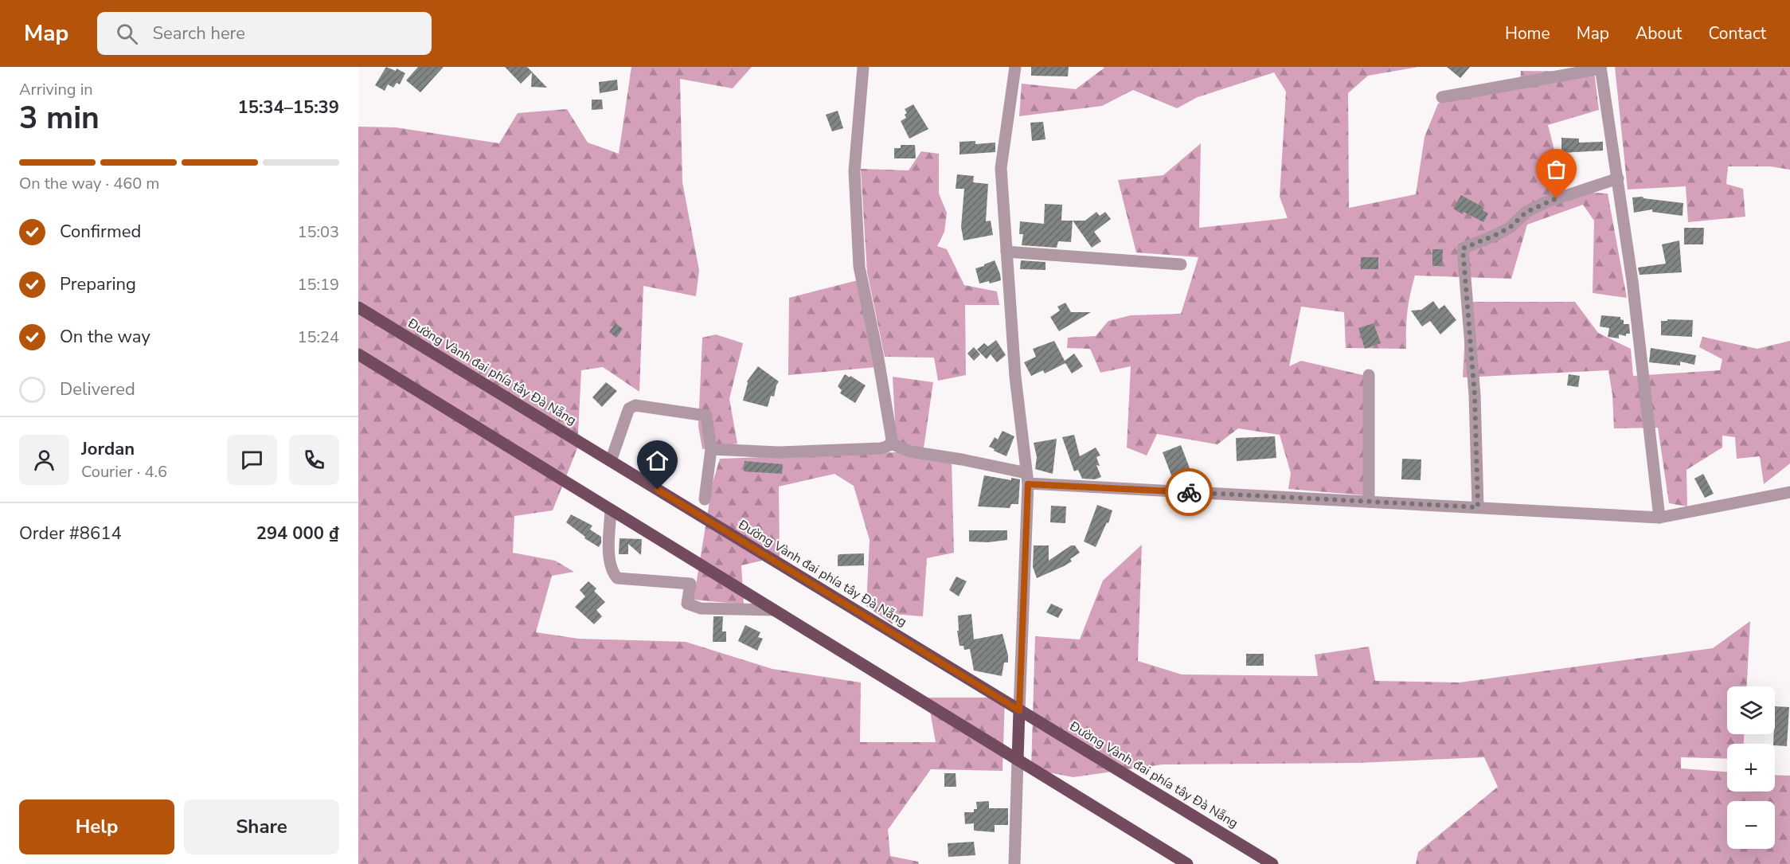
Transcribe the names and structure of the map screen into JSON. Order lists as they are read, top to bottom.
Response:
{
  "streets": {
    "main road": ["Đường Vành đai phía tây Đà Nẵng"]
  },
  "page": {
    "header": "Map",
    "search": "Search here",
    "nav": [
      "Home",
      "Map",
      "About",
      "Contact"
    ],
    "heading": ["3 min", "Arriving in", "15:34–15:39"],
    "panel": [
      "Jordan",
      "Courier · 4.6",
      "Order #8614",
      "294 000 ₫"
    ],
    "bar": "On the way · 460 m",
    "list": [
      ["Confirmed", "15:03"],
      ["Preparing", "15:19"],
      ["On the way", "15:24"],
      "Delivered"
    ],
    "map_buttons": ["+", "−"],
    "buttons": ["Help", "Share"]
  }
}
